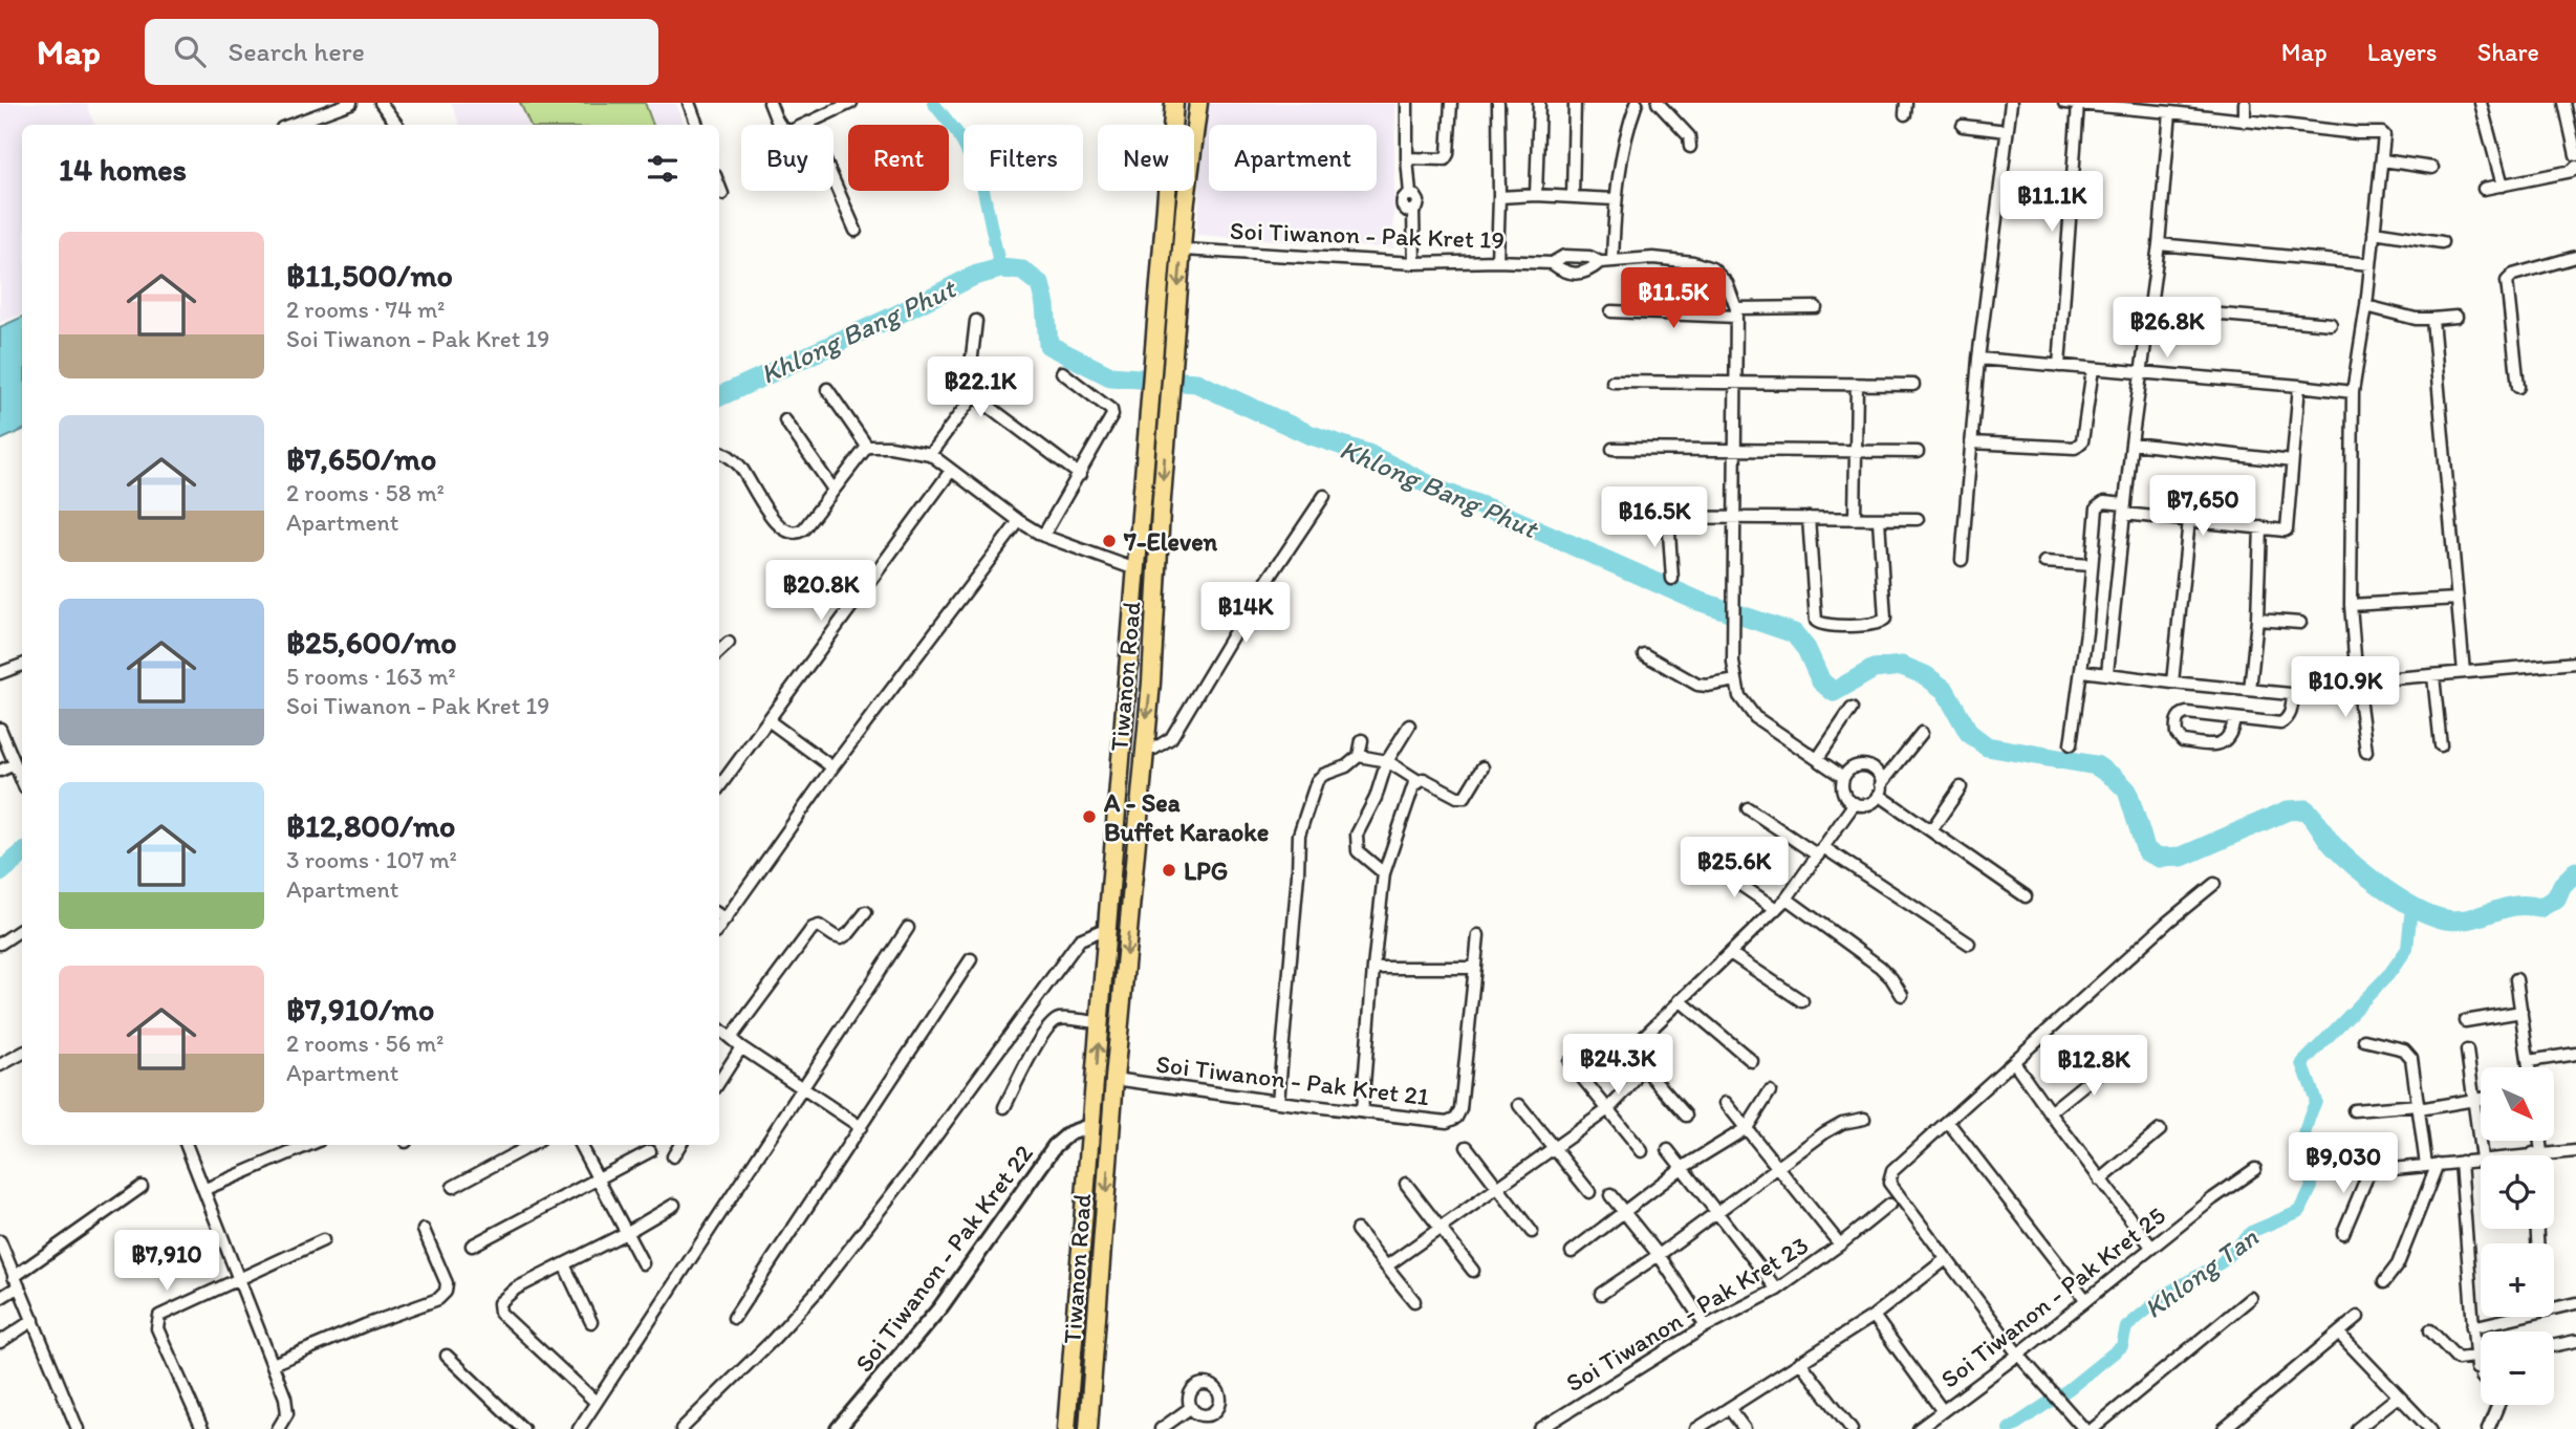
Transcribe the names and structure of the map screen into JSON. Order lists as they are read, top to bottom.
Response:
{
  "streets": {
    "main road": ["Tiwanon Road"],
    "street": [
      "Soi Tiwanon - Pak Kret 19",
      "Soi Tiwanon - Pak Kret 21",
      "Soi Tiwanon - Pak Kret 22",
      "Soi Tiwanon - Pak Kret 25",
      "Soi Tiwanon - Pak Kret 23"
    ]
  },
  "crossings": [
    ["Soi Tiwanon - Pak Kret 19", "Tiwanon Road"],
    ["Tiwanon Road", "Soi Tiwanon - Pak Kret 21"],
    ["Tiwanon Road", "Soi Tiwanon - Pak Kret 22"]
  ],
  "water": ["Khlong Bang Phut", "Khlong Tan"],
  "places": ["7-Eleven", "A - Sea Buffet Karaoke", "LPG"],
  "north": "bottom right",
  "page": {
    "header": "Map",
    "search": "Search here",
    "nav": ["Map", "Layers", "Share"],
    "chip": [
      "Buy",
      "Rent",
      "Filters",
      "New",
      "Apartment"
    ],
    "heading": "14 homes",
    "price": [
      "฿11.1K",
      "฿11.5K",
      "฿26.8K",
      "฿22.1K",
      "฿7,650",
      "฿16.5K",
      "฿20.8K",
      "฿14K",
      "฿10.9K",
      "฿25.6K",
      "฿24.3K",
      "฿12.8K",
      "฿9,030",
      "฿7,910"
    ],
    "list": [
      {
        "name": "฿11,500/mo",
        "note": "2 rooms · 74 m² · Soi Tiwanon - Pak Kret 19"
      },
      {
        "name": "฿7,650/mo",
        "note": "2 rooms · 58 m² · Apartment"
      },
      {
        "name": "฿25,600/mo",
        "note": "5 rooms · 163 m² · Soi Tiwanon - Pak Kret 19"
      },
      {
        "name": "฿12,800/mo",
        "note": "3 rooms · 107 m² · Apartment"
      },
      {
        "name": "฿7,910/mo",
        "note": "2 rooms · 56 m² · Apartment"
      }
    ],
    "map_buttons": ["+", "−"]
  }
}
